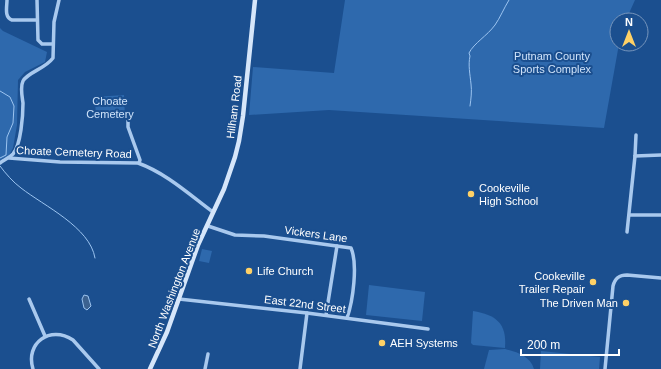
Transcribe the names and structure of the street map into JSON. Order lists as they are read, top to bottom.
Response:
{
  "streets": {
    "main road": ["Hilham Road", "North Washington Avenue"],
    "street": ["Choate Cemetery Road", "Vickers Lane", "East 22nd Street"]
  },
  "crossings": [
    ["Hilham Road", "Choate Cemetery Road"],
    ["Hilham Road", "North Washington Avenue"],
    ["Choate Cemetery Road", "North Washington Avenue"],
    ["Vickers Lane", "North Washington Avenue"],
    ["Vickers Lane", "East 22nd Street"],
    ["North Washington Avenue", "East 22nd Street"]
  ],
  "parks": ["Putnam County Sports Complex", "Choate Cemetery"],
  "places": [
    "Cookeville High School",
    "Life Church",
    "Cookeville Trailer Repair",
    "The Driven Man",
    "AEH Systems"
  ],
  "scale_bar": "200 m",
  "north": "top"
}
